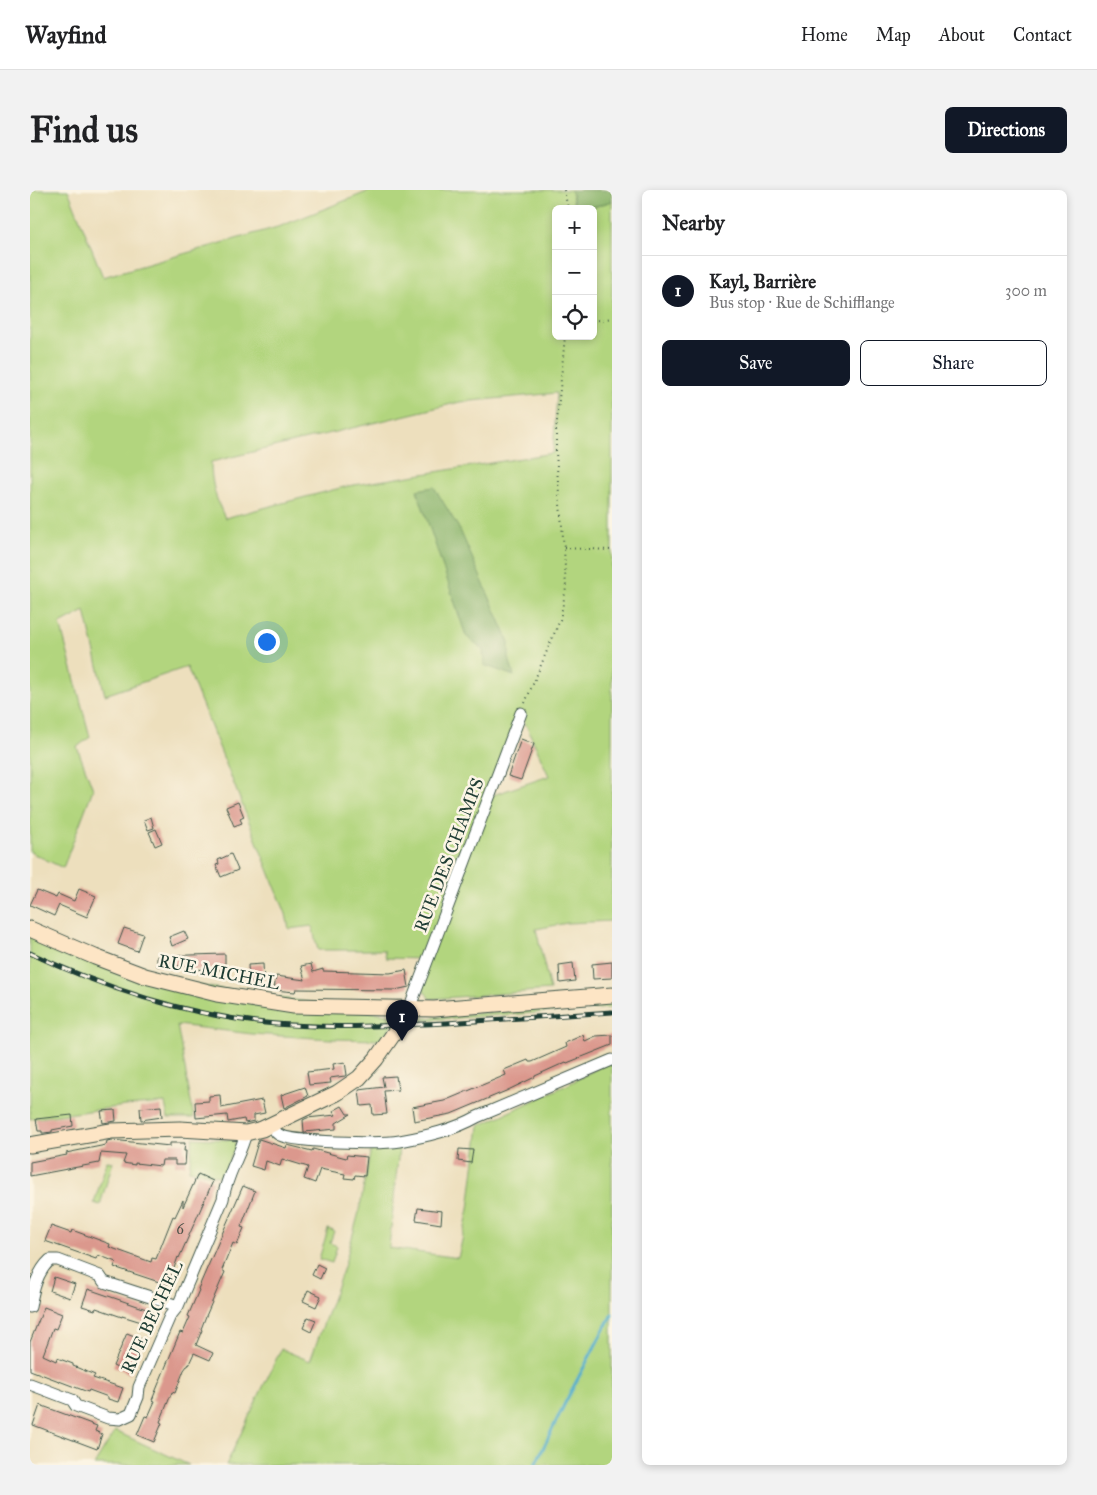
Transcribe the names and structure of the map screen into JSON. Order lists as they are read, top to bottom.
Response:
{
  "streets": {
    "main road": ["RUE MICHEL"],
    "street": ["RUE DES CHAMPS", "RUE BECHEL"]
  },
  "crossings": [
    ["RUE DES CHAMPS", "RUE MICHEL"]
  ],
  "house_numbers": ["6"],
  "page": {
    "header": "Wayfind",
    "nav": [
      "Home",
      "Map",
      "About",
      "Contact"
    ],
    "buttons": [
      "Directions",
      ["Save", "Share"]
    ],
    "title": "Find us",
    "heading": "Nearby",
    "map_buttons": ["+", "−"],
    "list": [
      {
        "mark": "1",
        "name": "Kayl, Barrière",
        "note": "Bus stop · Rue de Schifflange",
        "value": "300 m"
      }
    ],
    "pins": "1"
  }
}
